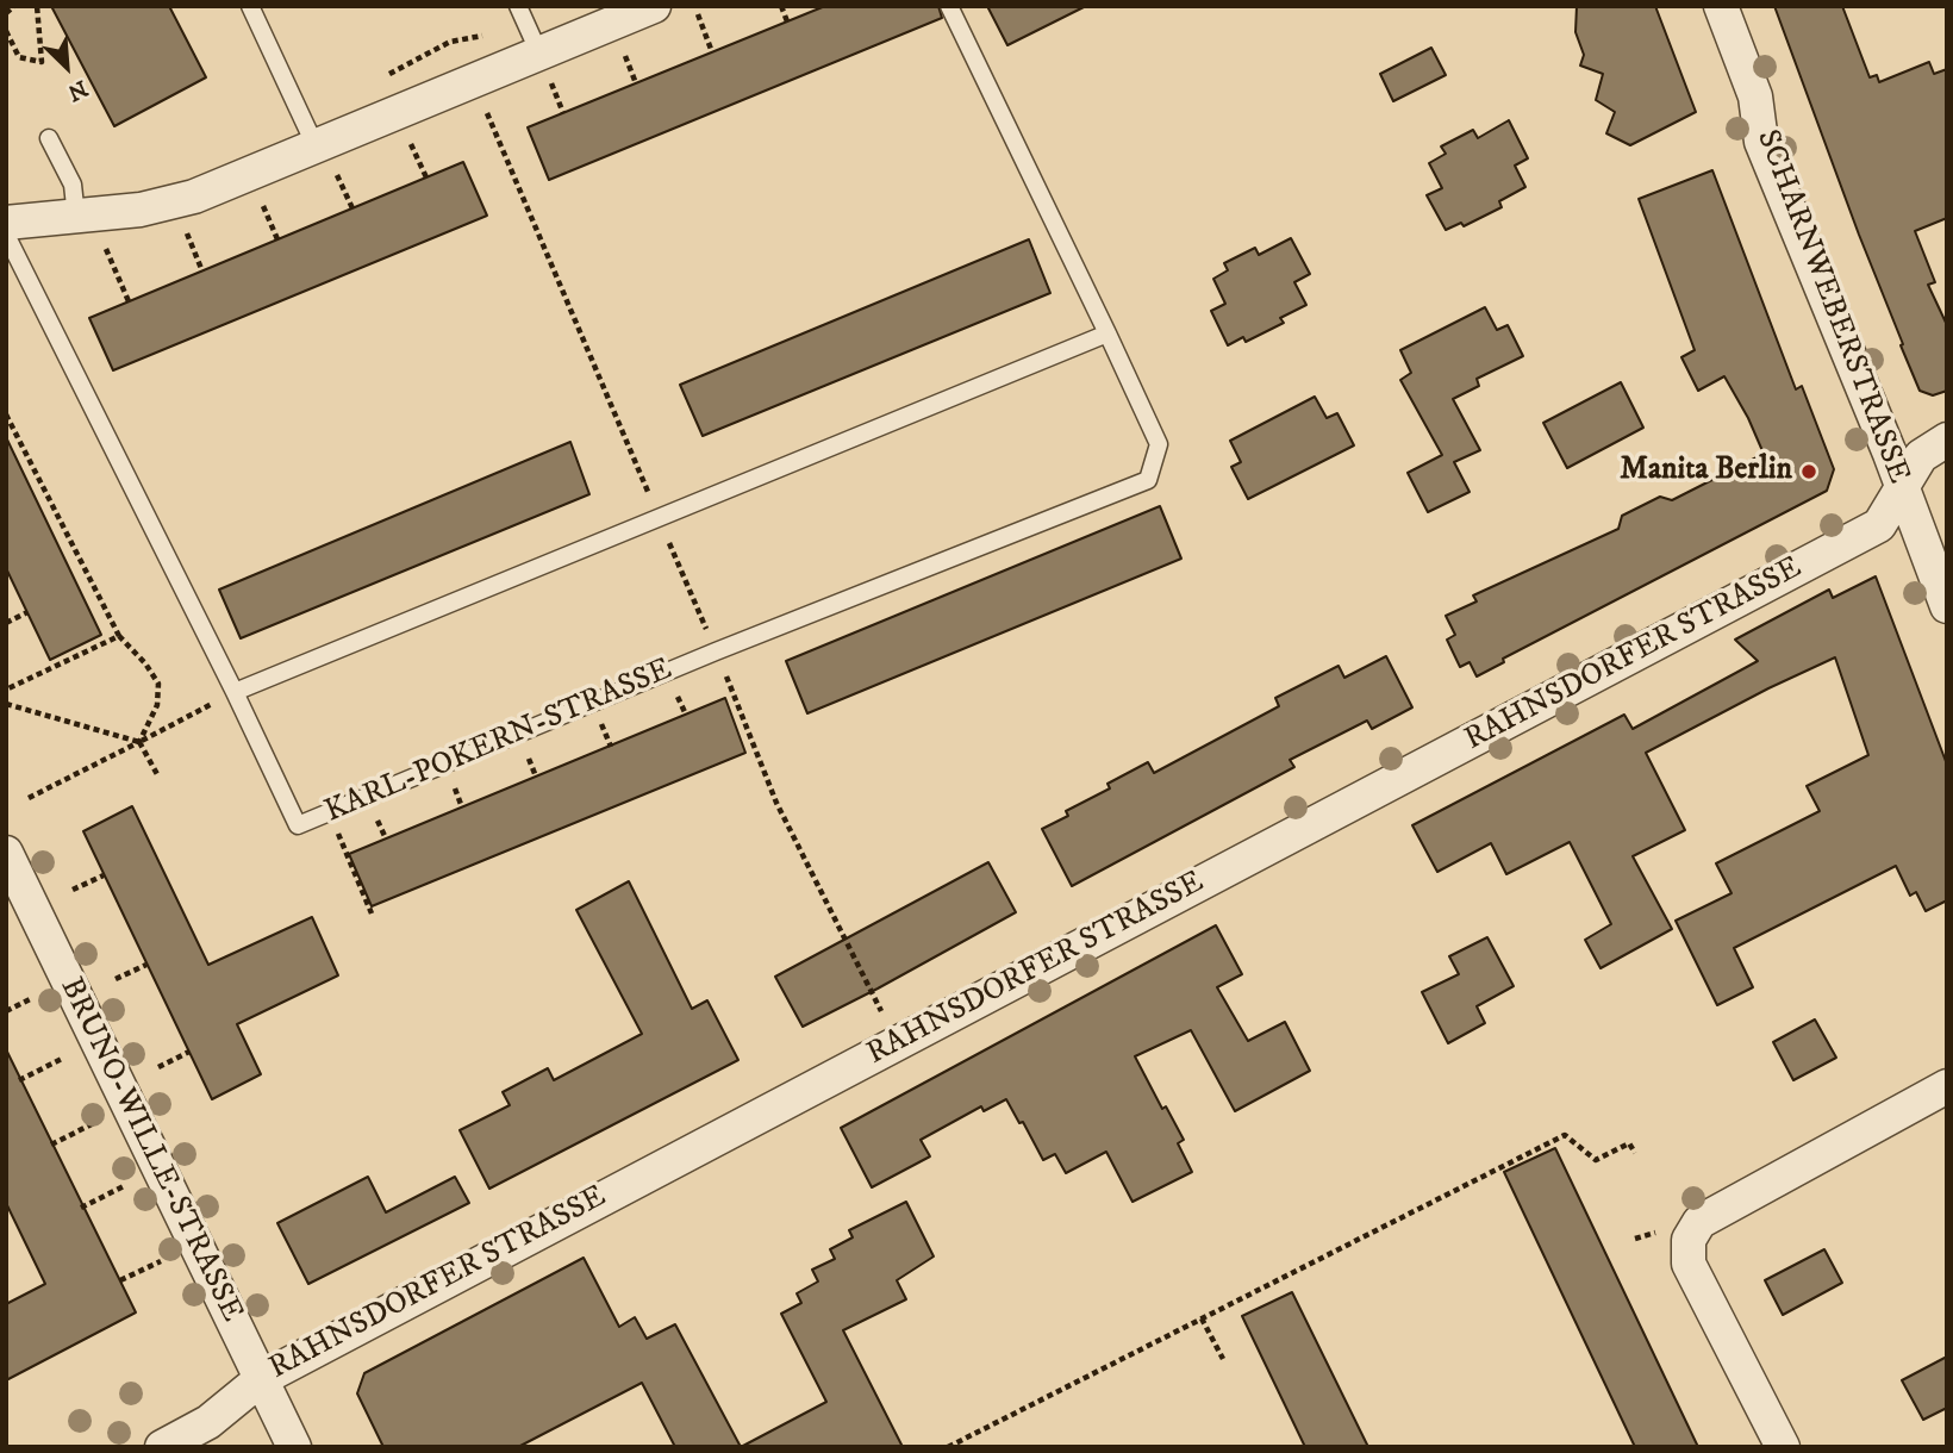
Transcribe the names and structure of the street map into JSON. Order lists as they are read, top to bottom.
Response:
{
  "streets": {
    "street": ["SCHARNWEBERSTRASSE", "RAHNSDORFER STRASSE", "BRUNO-WILLE-STRASSE"],
    "lane": ["KARL-POKERN-STRASSE"]
  },
  "crossings": [
    ["SCHARNWEBERSTRASSE", "RAHNSDORFER STRASSE"],
    ["RAHNSDORFER STRASSE", "BRUNO-WILLE-STRASSE"]
  ],
  "places": ["Manita Berlin"],
  "north": "bottom right"
}
